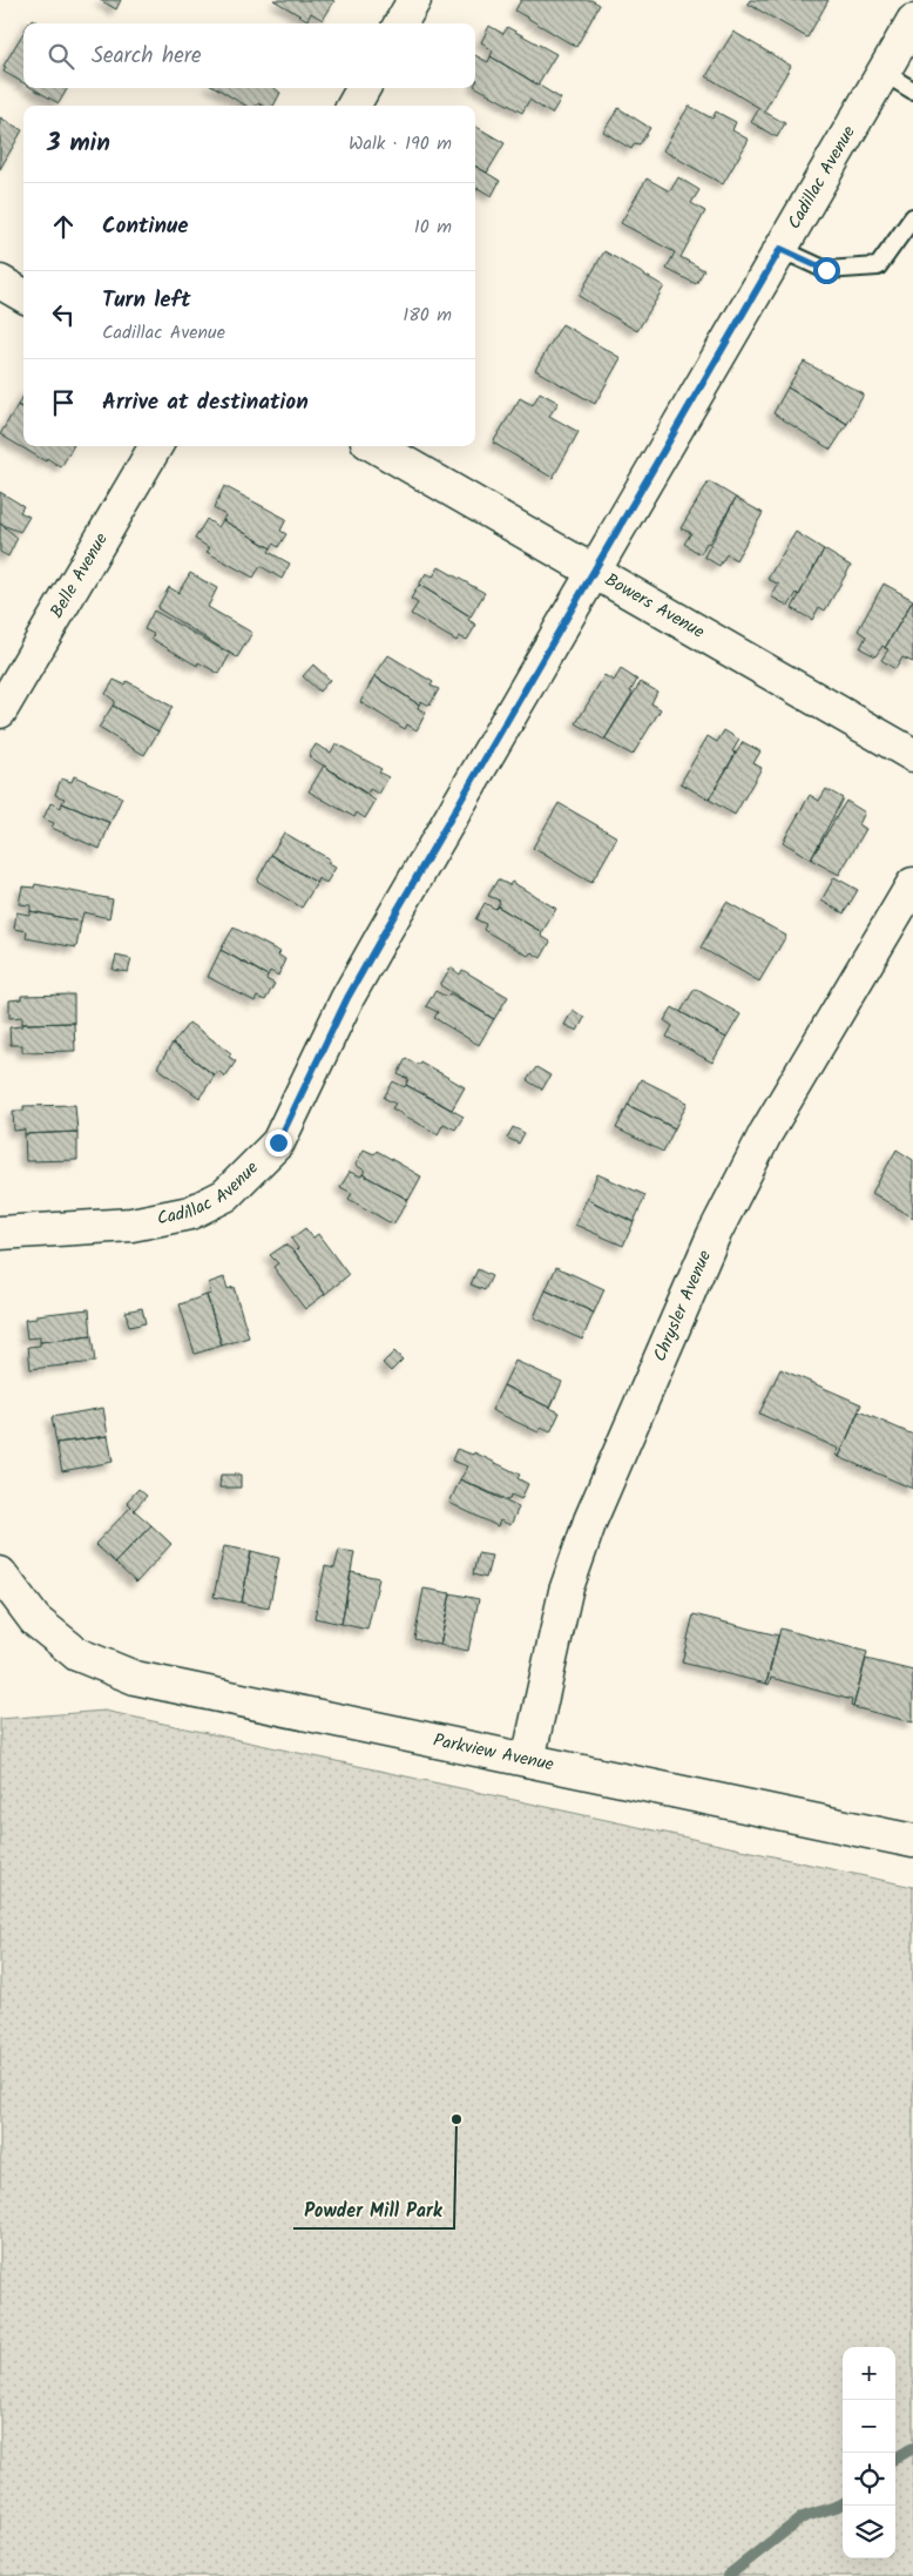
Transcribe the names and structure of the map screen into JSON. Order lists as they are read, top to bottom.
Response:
{
  "streets": {
    "street": [
      "Cadillac Avenue",
      "Belle Avenue",
      "Bowers Avenue",
      "Chrysler Avenue",
      "Parkview Avenue"
    ]
  },
  "crossings": [
    ["Cadillac Avenue", "Bowers Avenue"],
    ["Chrysler Avenue", "Parkview Avenue"]
  ],
  "places": ["Powder Mill Park"],
  "page": {
    "search": "Search here",
    "heading": ["3 min", "Walk · 190 m"],
    "list": [
      ["Continue", "10 m"],
      ["Turn left", "Cadillac Avenue", "180 m"],
      "Arrive at destination"
    ],
    "map_buttons": ["+", "−"]
  }
}
